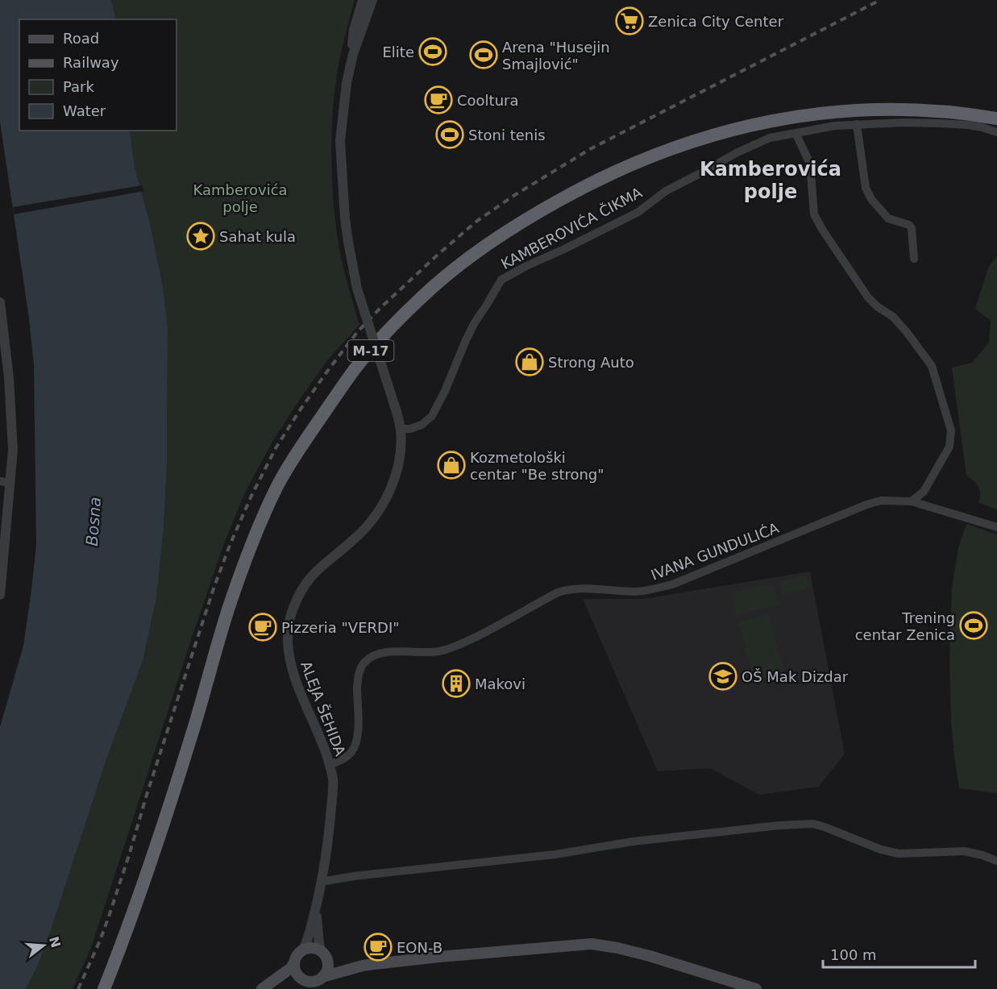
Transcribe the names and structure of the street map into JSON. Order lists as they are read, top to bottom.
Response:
{
  "streets": {
    "highway": ["M-17"],
    "street": ["KAMBEROVIĆA ČIKMA", "IVANA GUNDULIĆA", "ALEJA ŠEHIDA"]
  },
  "crossings": [
    ["KAMBEROVIĆA ČIKMA", "ALEJA ŠEHIDA"],
    ["IVANA GUNDULIĆA", "ALEJA ŠEHIDA"]
  ],
  "districts": ["Kamberovića polje"],
  "water": ["Bosna"],
  "parks": ["Kamberovića polje"],
  "places": {
    "supermarket": ["Zenica City Center"],
    "sports": [
      "Elite",
      "Arena \"Husejin Smajlović\"",
      "Stoni tenis",
      "Trening centar Zenica"
    ],
    "cafe": ["Cooltura", "Pizzeria \"VERDI\"", "EON-B"],
    "place": ["Sahat kula"],
    "shop": ["Strong Auto", "Kozmetološki centar \"Be strong\""],
    "school or university": ["OŠ Mak Dizdar"],
    "building": ["Makovi"]
  },
  "legend": [
    "Road",
    "Railway",
    "Park",
    "Water"
  ],
  "scale_bar": "100 m",
  "north": "right"
}
